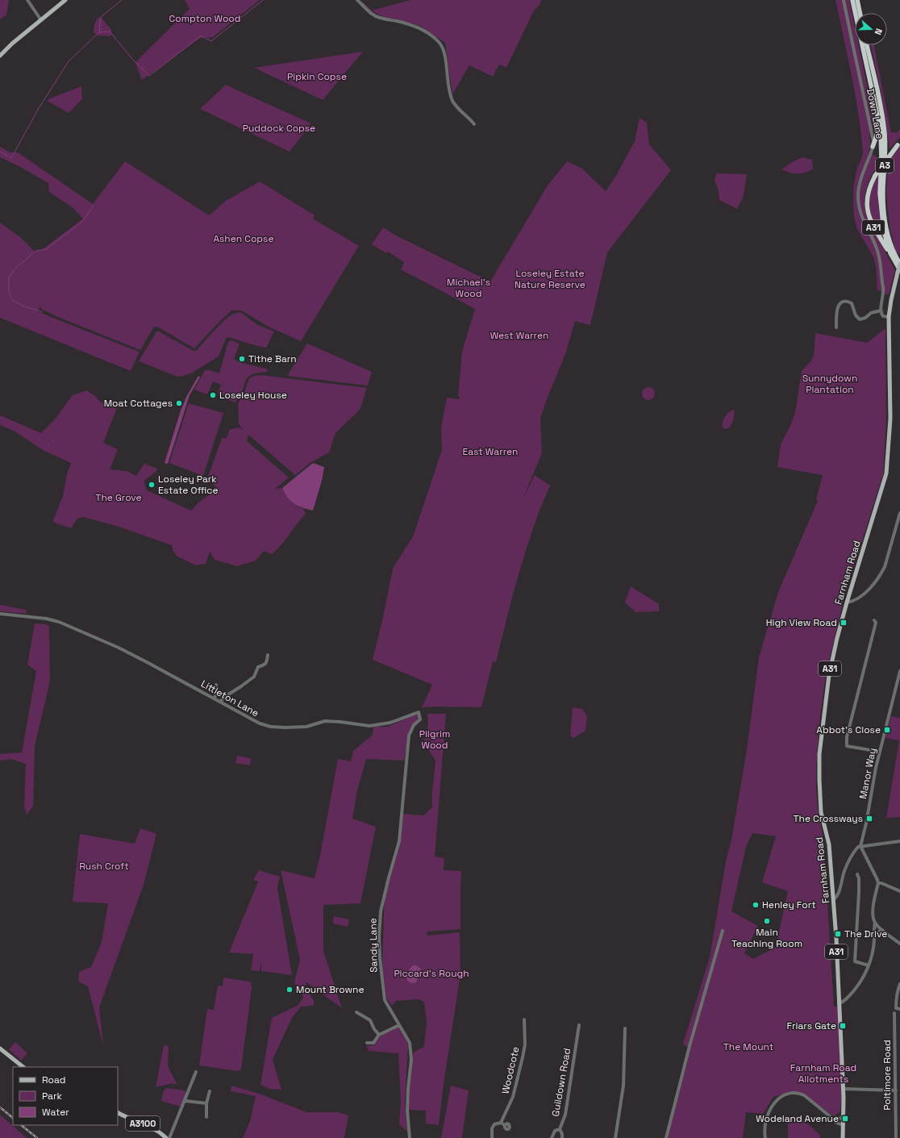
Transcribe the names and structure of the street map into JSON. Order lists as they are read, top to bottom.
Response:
{
  "streets": {
    "highway": ["A3", "A31"],
    "main road": ["Farnham Road", "A3100"],
    "street": [
      "Down Lane",
      "Littleton Lane",
      "Manor Way",
      "Sandy Lane",
      "Woodcote",
      "Poltimore Road",
      "Guildown Road"
    ]
  },
  "crossings": [
    ["A3", "A31"],
    ["A3", "Farnham Road"],
    ["Littleton Lane", "Sandy Lane"]
  ],
  "parks": [
    "Compton Wood",
    "Pipkin Copse",
    "Puddock Copse",
    "Ashen Copse",
    "Loseley Estate Nature Reserve",
    "Michael's Wood",
    "West Warren",
    "Sunnydown Plantation",
    "East Warren",
    "The Grove",
    "Pilgrim Wood",
    "Rush Croft",
    "Piccard's Rough",
    "The Mount",
    "Farnham Road Allotments"
  ],
  "places": {
    "other": [
      "Tithe Barn",
      "Loseley House",
      "Moat Cottages",
      "Loseley Park Estate Office",
      "Henley Fort",
      "Main Teaching Room",
      "Mount Browne"
    ],
    "transit": [
      "High View Road",
      "Abbot's Close",
      "The Crossways",
      "The Drive",
      "Friars Gate",
      "Wodeland Avenue"
    ]
  },
  "legend": ["Road", "Park", "Water"],
  "north": "right"
}
